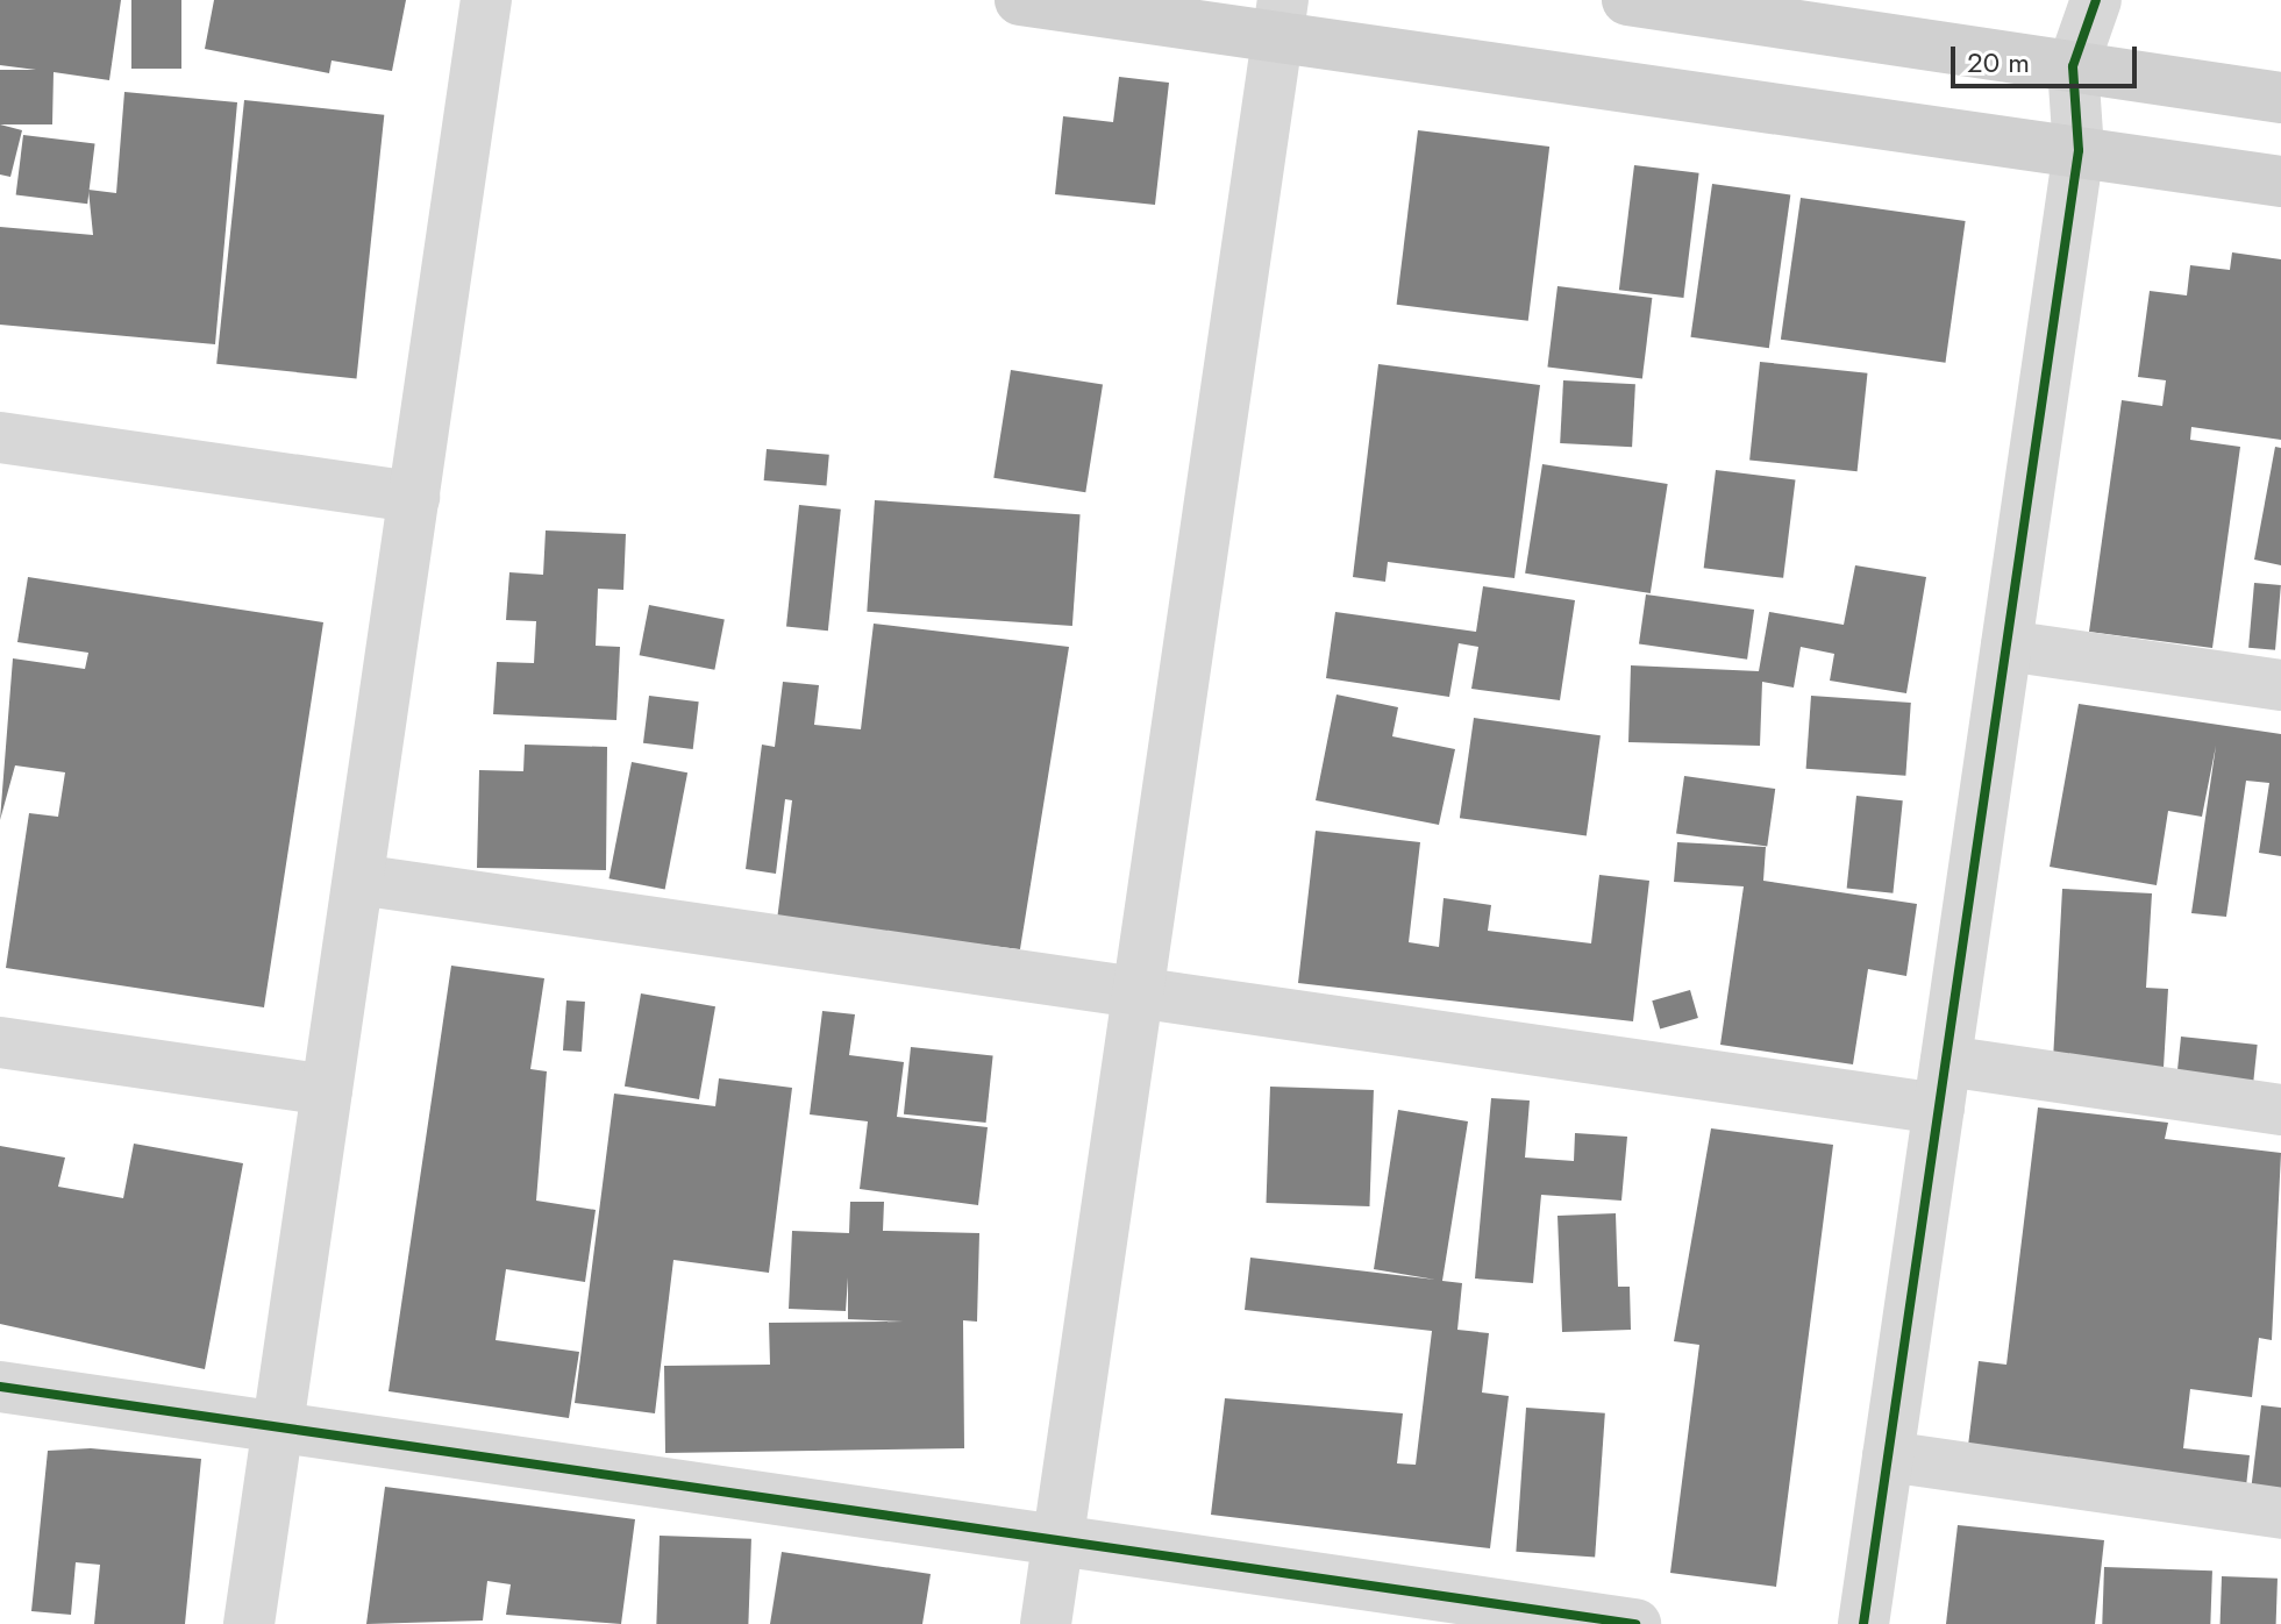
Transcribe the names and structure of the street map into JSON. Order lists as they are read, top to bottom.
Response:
{
  "scale_bar": "20 m"
}
